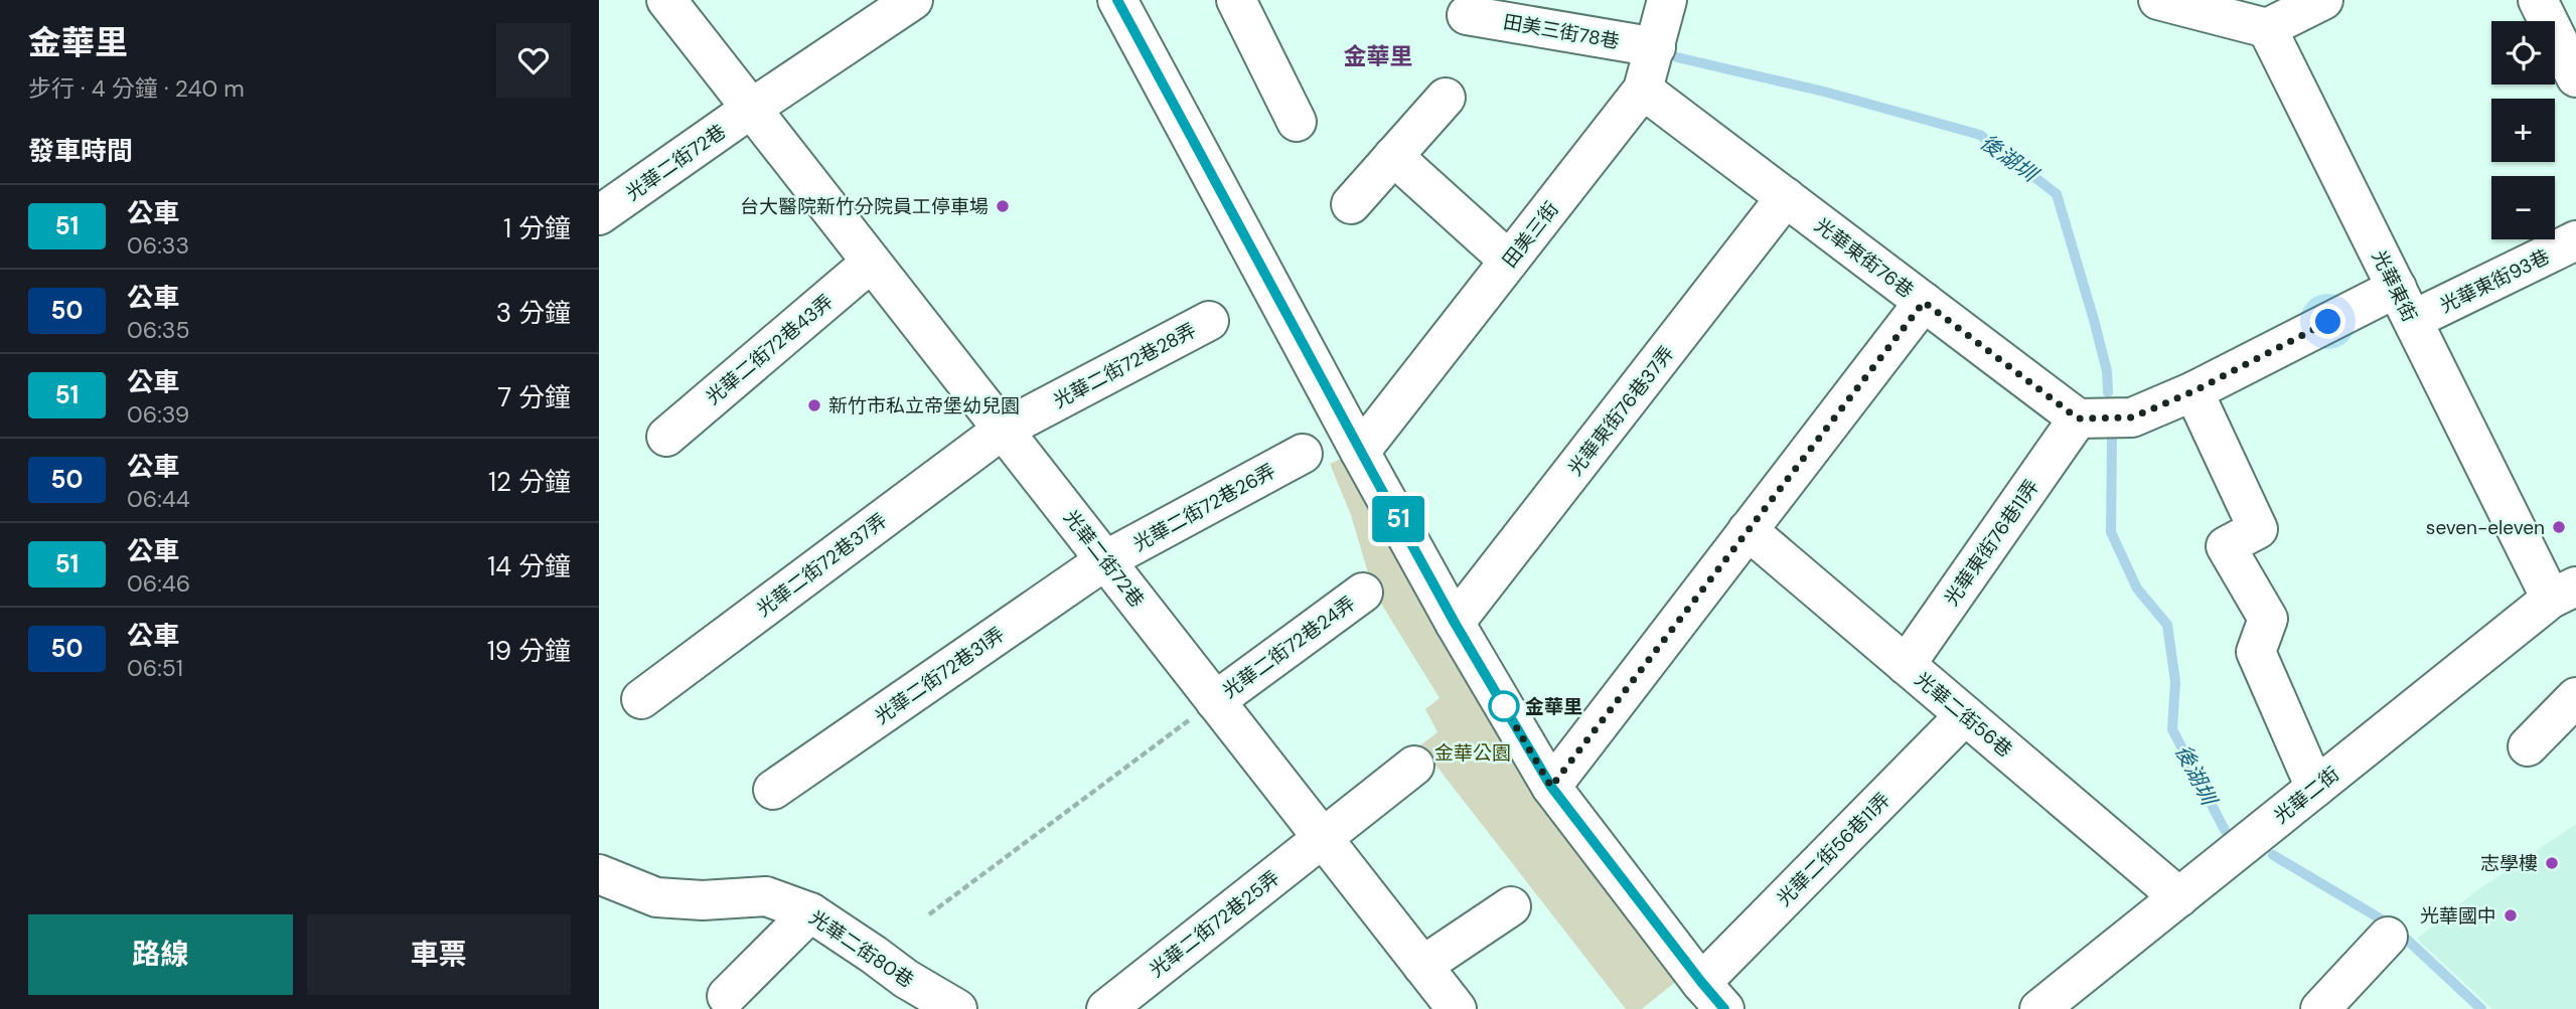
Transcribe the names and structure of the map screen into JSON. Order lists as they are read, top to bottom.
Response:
{
  "streets": {
    "street": [
      "田美三街78巷",
      "光華二街72巷",
      "田美三街",
      "光華東街76巷",
      "光華東街93巷",
      "光華東街",
      "光華二街72巷43弄",
      "光華二街72巷28弄",
      "光華東街76巷37弄",
      "光華二街72巷26弄",
      "光華東街76巷11弄",
      "光華二街72巷37弄",
      "光華二街72巷24弄",
      "光華二街72巷31弄",
      "光華二街56巷",
      "光華二街",
      "光華二街56巷11弄",
      "光華二街72巷25弄",
      "光華二街80巷"
    ]
  },
  "crossings": [
    ["田美三街78巷", "田美三街"],
    ["光華二街72巷", "光華二街72巷43弄"],
    ["光華二街72巷", "光華二街72巷28弄"],
    ["光華二街72巷", "光華二街72巷26弄"],
    ["光華二街72巷", "光華二街72巷37弄"],
    ["光華二街72巷", "光華二街72巷24弄"],
    ["光華二街72巷", "光華二街72巷31弄"],
    ["光華二街72巷", "光華二街72巷25弄"],
    ["田美三街", "光華東街76巷"],
    ["光華東街76巷", "光華東街76巷37弄"],
    ["光華東街76巷", "光華東街76巷11弄"],
    ["光華東街93巷", "光華東街"],
    ["光華東街", "光華二街"],
    ["光華二街72巷28弄", "光華二街72巷37弄"],
    ["光華二街72巷26弄", "光華二街72巷31弄"],
    ["光華東街76巷11弄", "光華二街56巷"],
    ["光華二街56巷", "光華二街"],
    ["光華二街56巷", "光華二街56巷11弄"]
  ],
  "districts": ["金華里"],
  "water": ["後湖圳"],
  "parks": ["金華公園"],
  "places": [
    "台大醫院新竹分院員工停車場",
    "新竹市私立帝堡幼兒園",
    "seven-eleven",
    "金華里",
    "志學樓",
    "光華國中"
  ],
  "lines": ["bus line 51"],
  "page": {
    "heading": [
      ["金華里", "步行 · 4 分鐘 · 240 m"],
      "發車時間"
    ],
    "on_map": "51",
    "map_buttons": ["+", "−"],
    "list": [
      {
        "mark": "51",
        "name": "公車",
        "note": "06:33",
        "value": "1 分鐘"
      },
      {
        "mark": "50",
        "name": "公車",
        "note": "06:35",
        "value": "3 分鐘"
      },
      {
        "mark": "51",
        "name": "公車",
        "note": "06:39",
        "value": "7 分鐘"
      },
      {
        "mark": "50",
        "name": "公車",
        "note": "06:44",
        "value": "12 分鐘"
      },
      {
        "mark": "51",
        "name": "公車",
        "note": "06:46",
        "value": "14 分鐘"
      },
      {
        "mark": "50",
        "name": "公車",
        "note": "06:51",
        "value": "19 分鐘"
      }
    ],
    "buttons": ["路線", "車票"]
  }
}
